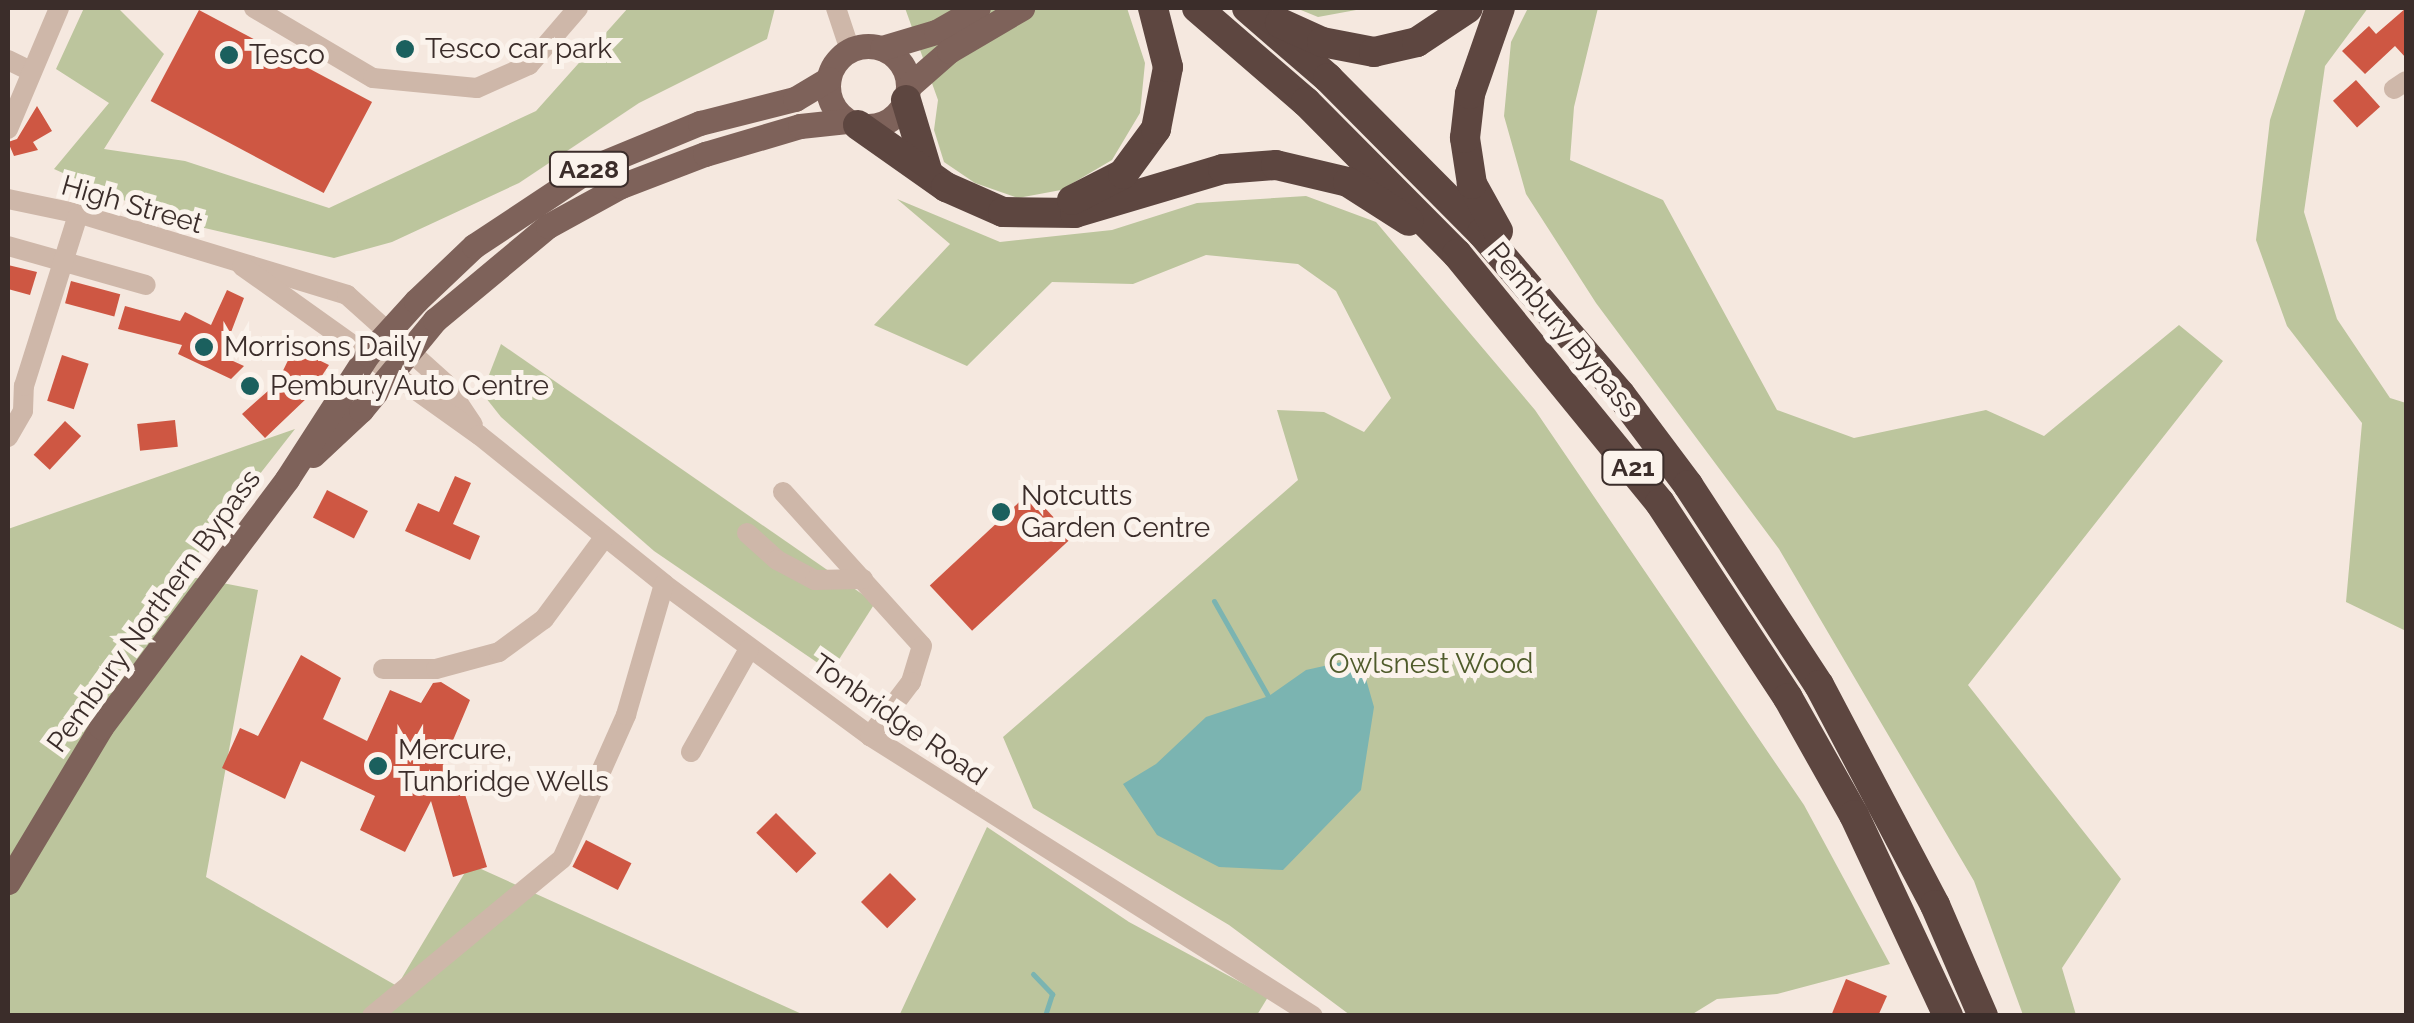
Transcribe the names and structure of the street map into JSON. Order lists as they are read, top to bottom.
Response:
{
  "streets": {
    "highway": ["Pembury Bypass", "A21"],
    "main road": ["A228", "Pembury Northern Bypass"],
    "street": ["High Street", "Tonbridge Road"]
  },
  "crossings": [
    ["A228", "High Street"],
    ["A228", "A21"],
    ["A228", "Pembury Northern Bypass"],
    ["A228", "Tonbridge Road"],
    ["High Street", "Pembury Northern Bypass"],
    ["High Street", "Tonbridge Road"],
    ["Pembury Bypass", "A21"],
    ["Pembury Northern Bypass", "Tonbridge Road"]
  ],
  "parks": ["Owlsnest Wood"],
  "places": [
    "Tesco car park",
    "Tesco",
    "Morrisons Daily",
    "Pembury Auto Centre",
    "Notcutts Garden Centre",
    "Mercure, Tunbridge Wells"
  ]
}
